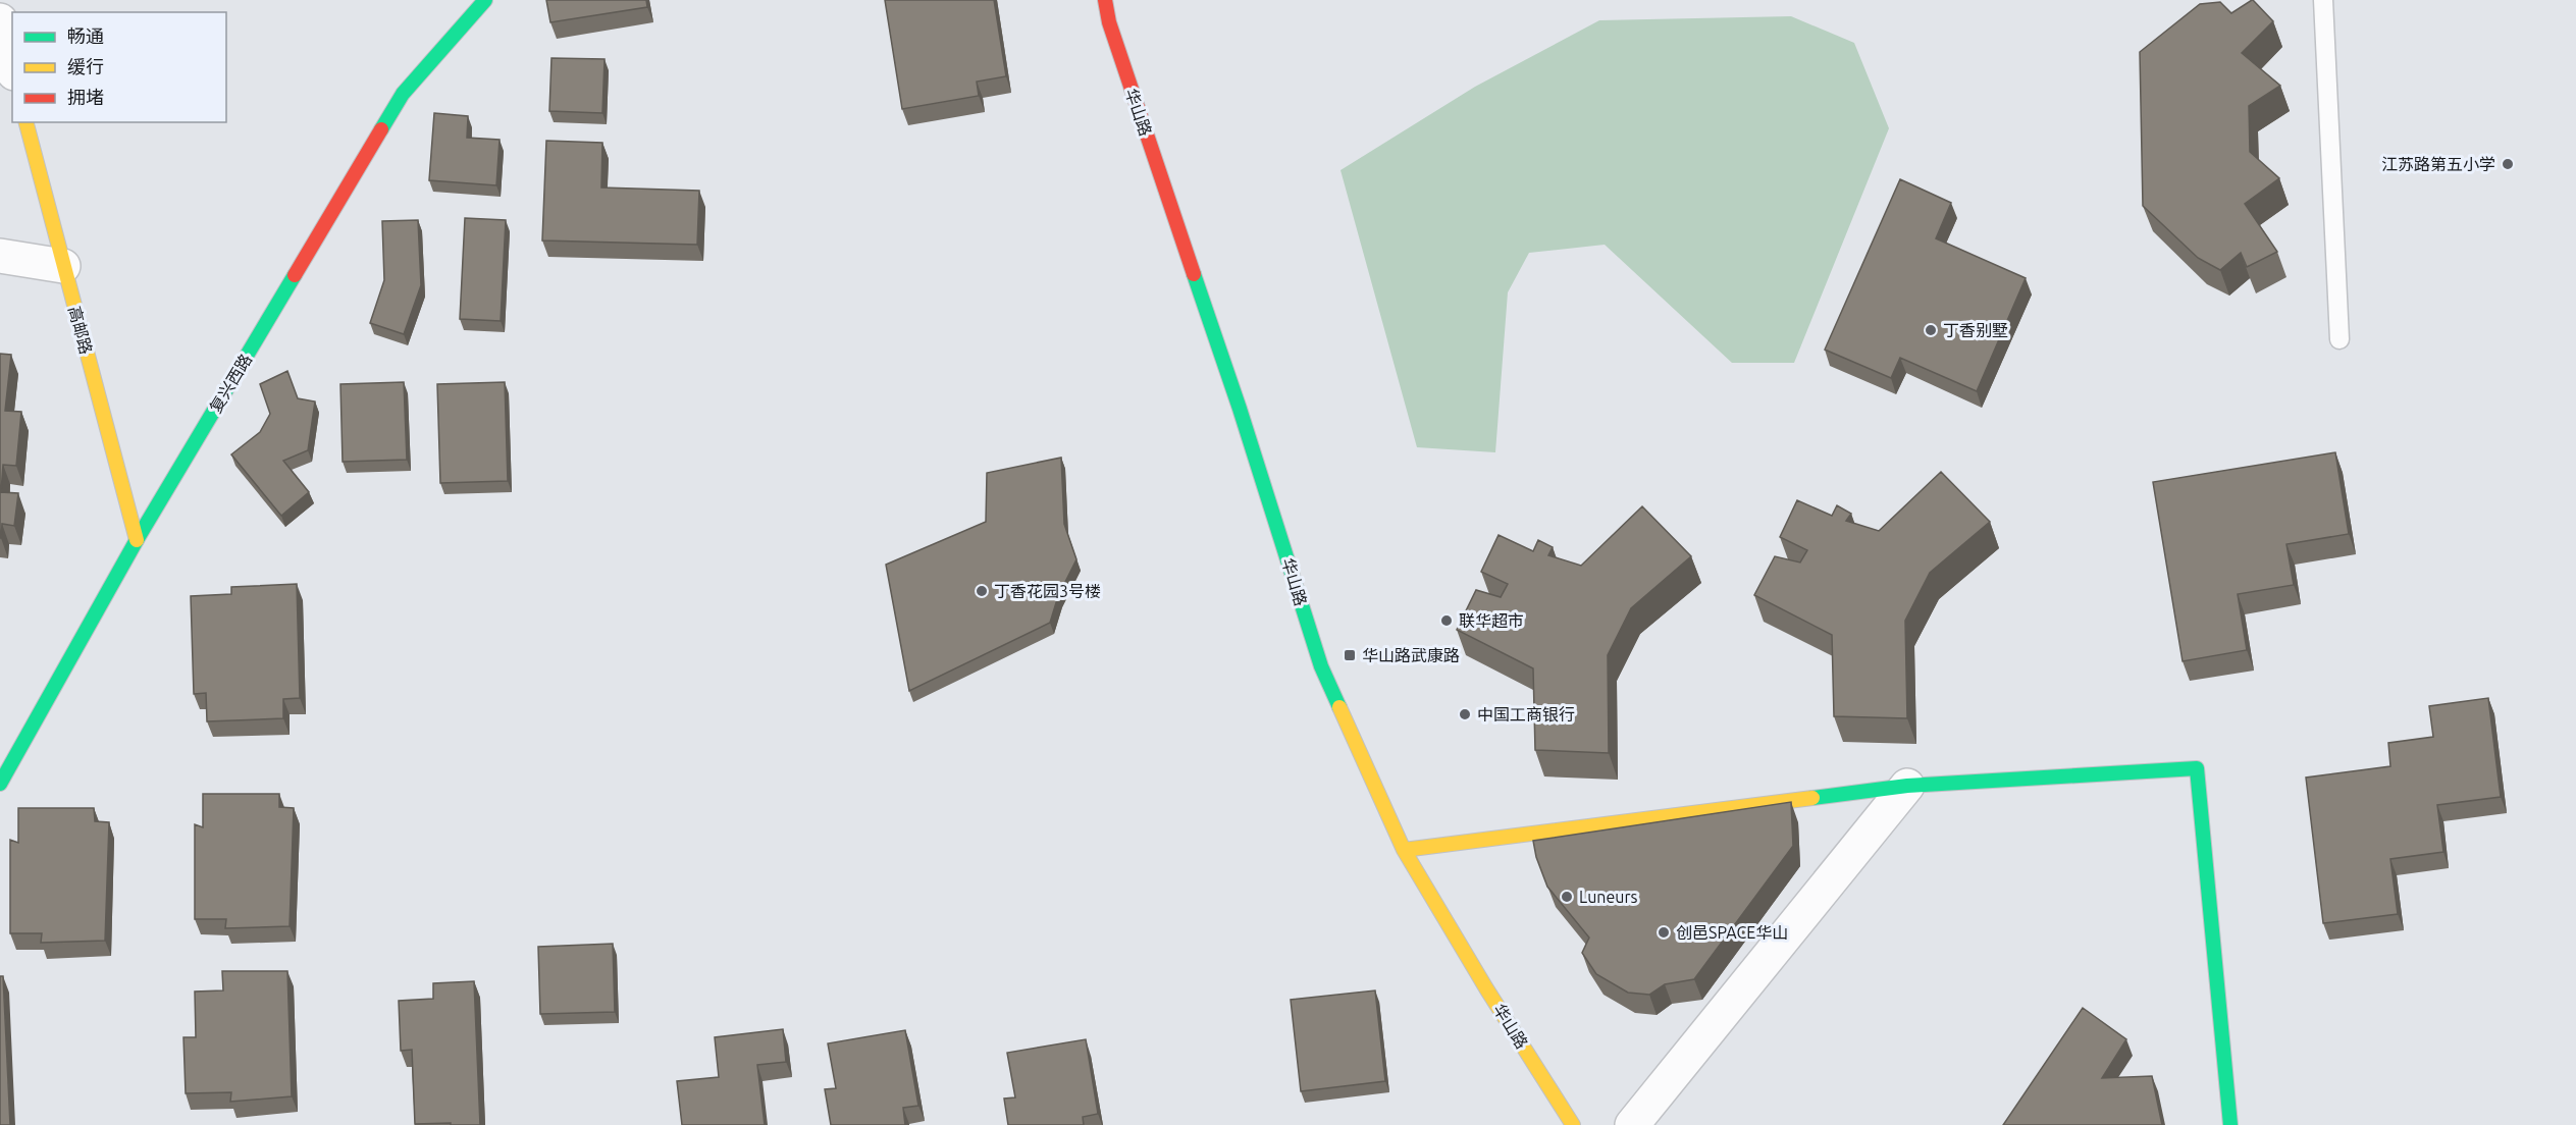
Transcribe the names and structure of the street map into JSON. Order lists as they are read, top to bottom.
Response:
{
  "streets": {
    "street": ["华山路", "高邮路", "复兴西路"]
  },
  "crossings": [
    ["高邮路", "复兴西路"]
  ],
  "places": {
    "other": [
      "江苏路第五小学",
      "丁香别墅",
      "丁香花园3号楼",
      "联华超市",
      "中国工商银行",
      "Luneurs",
      "创邑SPACE华山"
    ],
    "transit": ["华山路武康路"]
  },
  "legend": ["畅通", "缓行", "拥堵"]
}
